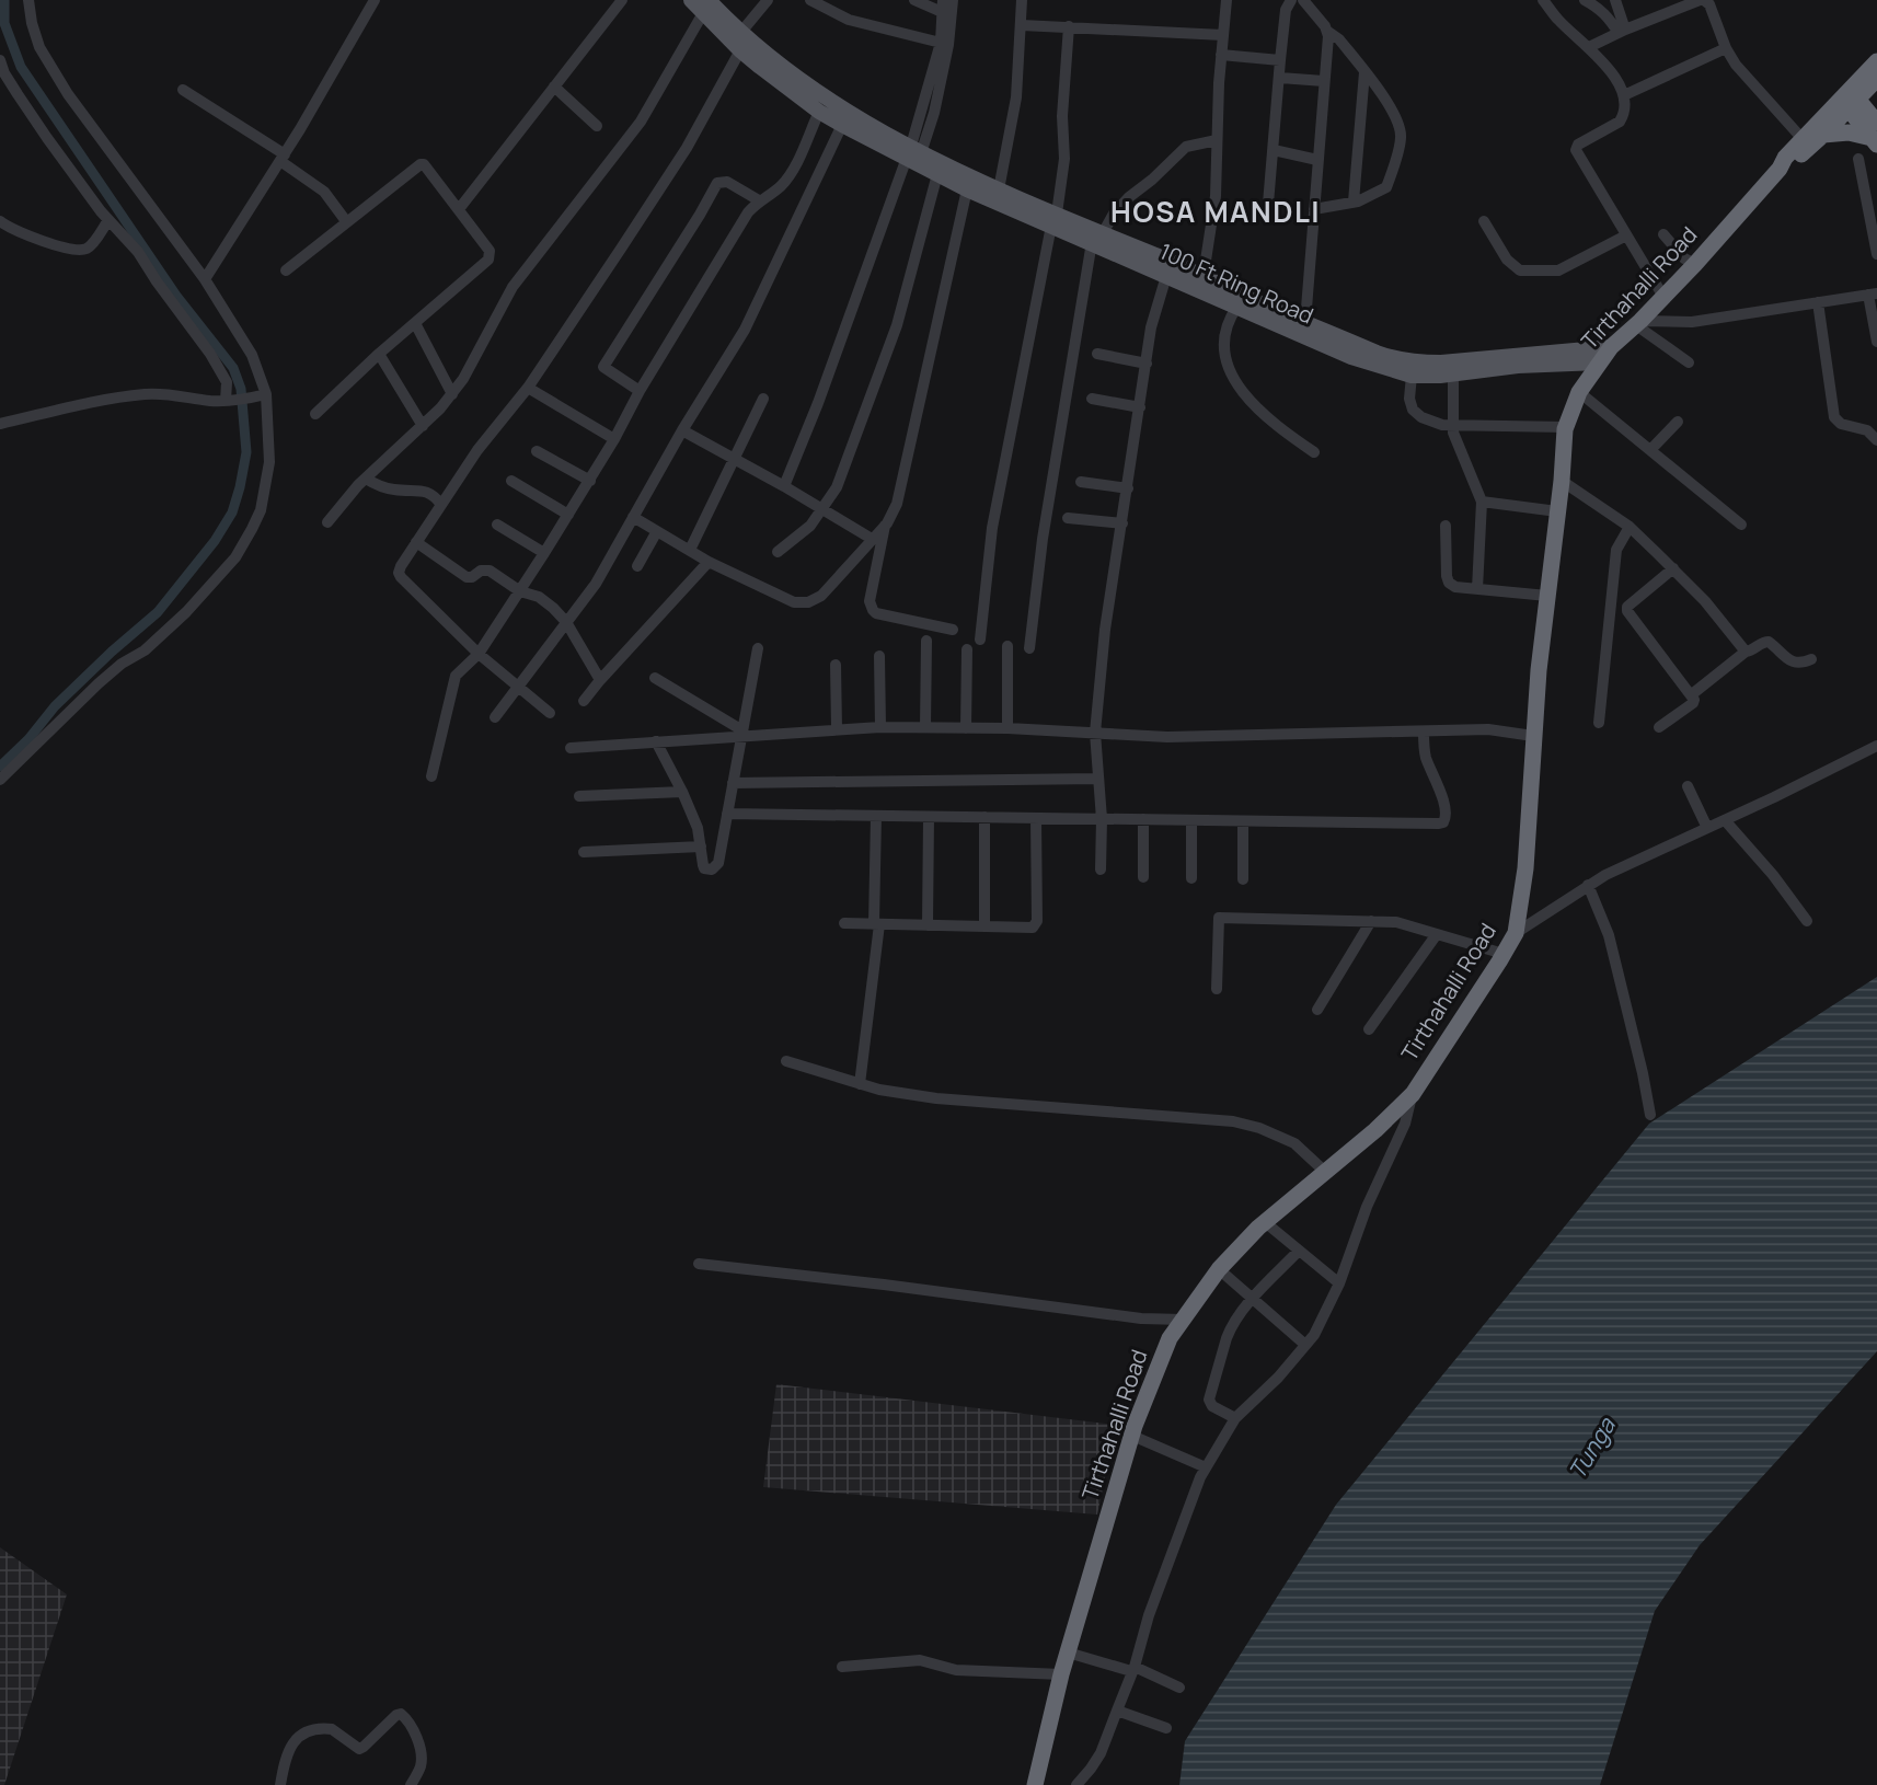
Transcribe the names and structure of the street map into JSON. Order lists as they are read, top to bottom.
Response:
{
  "streets": {
    "highway": ["Tirthahalli Road"],
    "main road": ["100 Ft Ring Road"]
  },
  "crossings": [
    ["100 Ft Ring Road", "Tirthahalli Road"]
  ],
  "districts": ["HOSA MANDLI"],
  "water": ["Tunga"]
}
